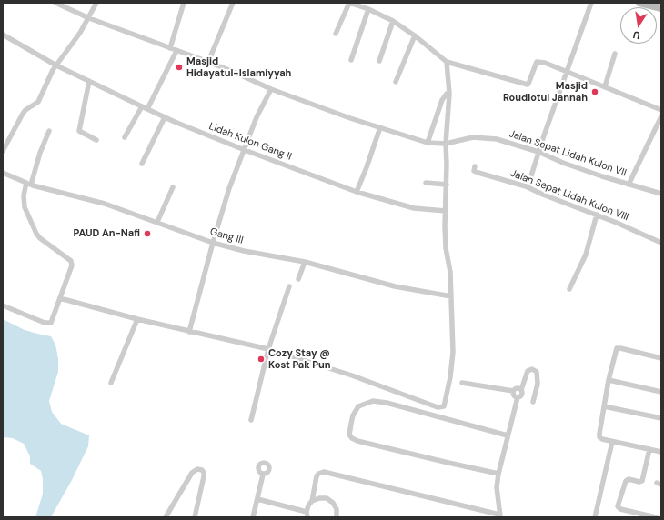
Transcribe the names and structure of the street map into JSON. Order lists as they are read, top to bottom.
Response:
{
  "streets": {
    "street": [
      "Lidah Kulon Gang II",
      "Jalan Sepat Lidah Kulon VII",
      "Jalan Sepat Lidah Kulon VIII",
      "Gang III"
    ]
  },
  "places": [
    "Masjid Hidayatul-Islamiyyah",
    "Masjid Roudlotul Jannah",
    "PAUD An-Nafi",
    "Cozy Stay @ Kost Pak Pun"
  ],
  "north": "bottom"
}
